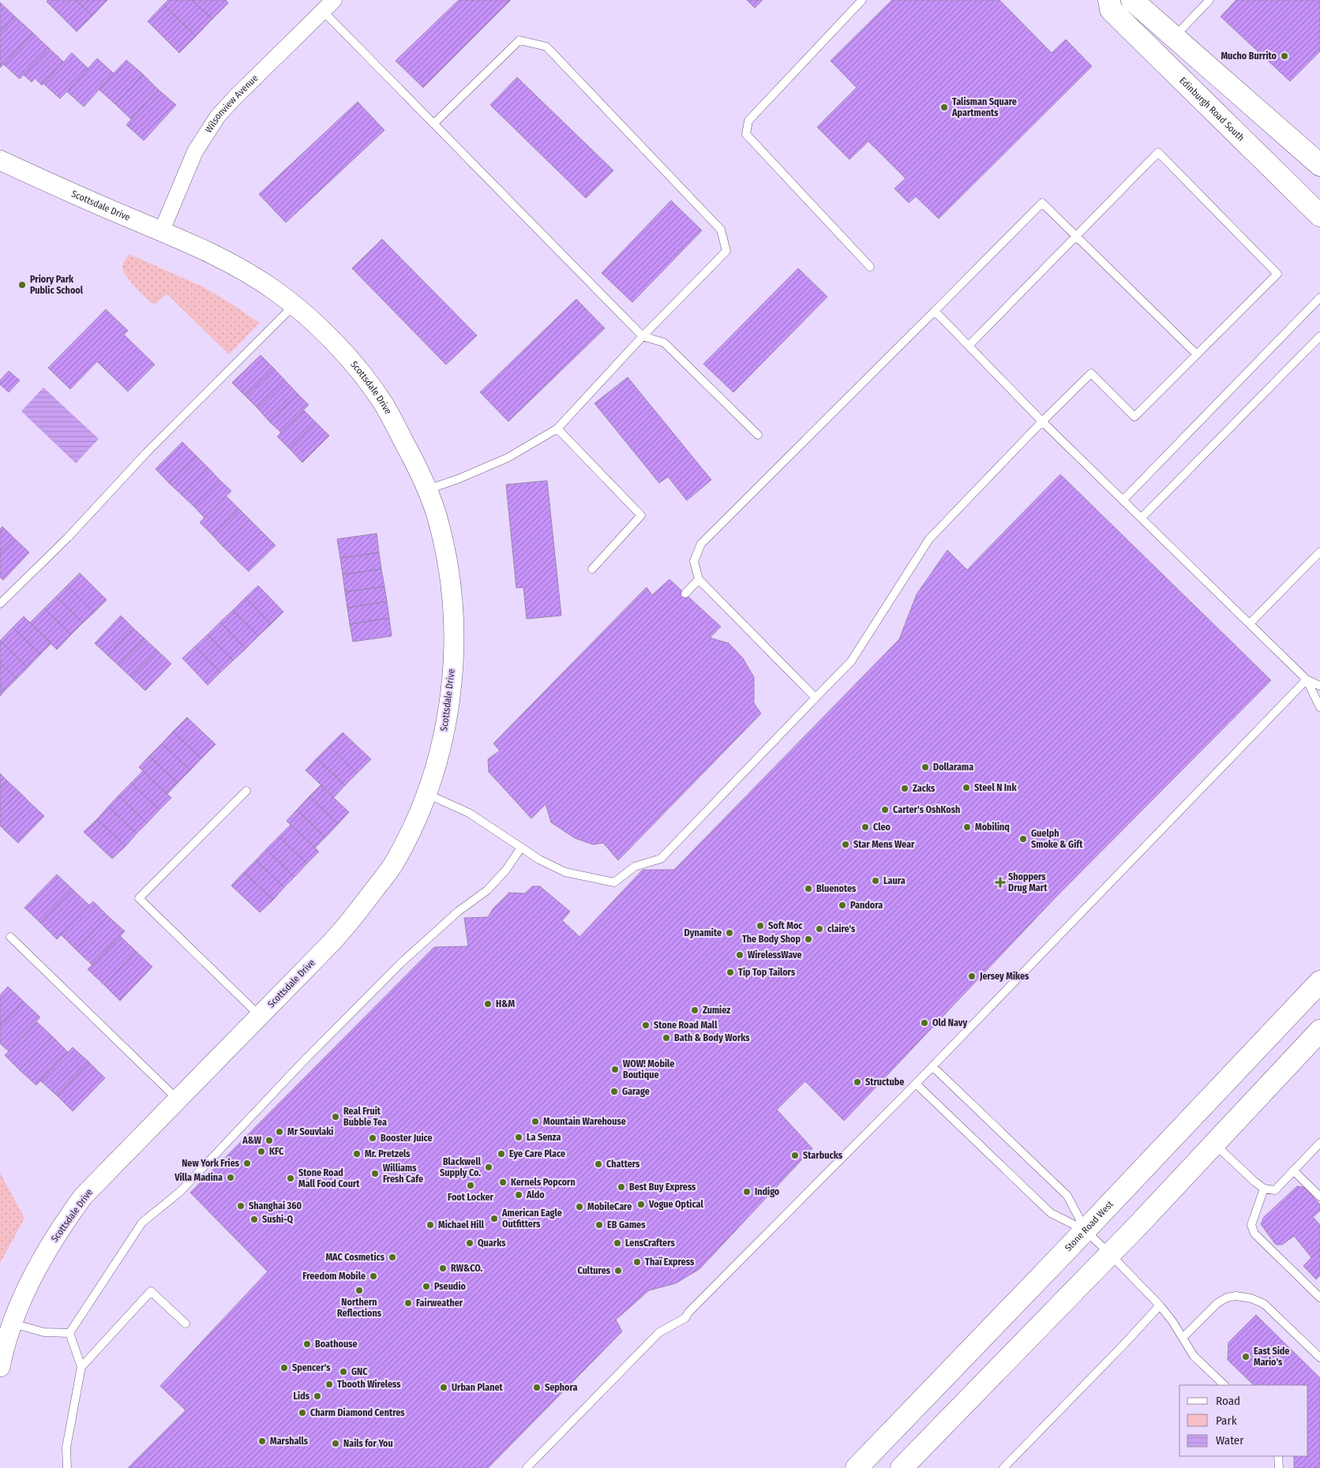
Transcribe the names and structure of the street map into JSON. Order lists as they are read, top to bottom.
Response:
{
  "streets": {
    "main road": ["Edinburgh Road South", "Stone Road West"],
    "street": ["Wilsonview Avenue", "Scottsdale Drive"]
  },
  "crossings": [
    ["Wilsonview Avenue", "Scottsdale Drive"]
  ],
  "places": {
    "other": [
      "Mucho Burrito",
      "Talisman Square Apartments",
      "Priory Park Public School",
      "Dollarama",
      "Steel N Ink",
      "Zacks",
      "Carter's OshKosh",
      "Cleo",
      "Mobilinq",
      "Guelph Smoke & Gift",
      "Star Mens Wear",
      "Laura",
      "Bluenotes",
      "Pandora",
      "Soft Moc",
      "claire's",
      "Dynamite",
      "The Body Shop",
      "WirelessWave",
      "Tip Top Tailors",
      "Jersey Mikes",
      "H&M",
      "Zumiez",
      "Old Navy",
      "Stone Road Mall",
      "Bath & Body Works",
      "WOW! Mobile Boutique",
      "Structube",
      "Garage",
      "Real Fruit Bubble Tea",
      "Mountain Warehouse",
      "Mr Souvlaki",
      "La Senza",
      "Booster Juice",
      "A&W",
      "KFC",
      "Mr. Pretzels",
      "Eye Care Place",
      "Starbucks",
      "New York Fries",
      "Chatters",
      "Blackwell Supply Co.",
      "Williams Fresh Cafe",
      "Villa Madina",
      "Stone Road Mall Food Court",
      "Kernels Popcorn",
      "Foot Locker",
      "Best Buy Express",
      "Indigo",
      "Aldo",
      "Vogue Optical",
      "Shanghai 360",
      "MobileCare",
      "American Eagle Outfitters",
      "Sushi-Q",
      "Michael Hill",
      "EB Games",
      "Quarks",
      "LensCrafters",
      "MAC Cosmetics",
      "Thaï Express",
      "RW&CO.",
      "Cultures",
      "Freedom Mobile",
      "Pseudio",
      "Northern Reflections",
      "Fairweather",
      "Boathouse",
      "East Side Mario's",
      "Spencer's",
      "GNC",
      "Tbooth Wireless",
      "Urban Planet",
      "Sephora",
      "Lids",
      "Charm Diamond Centres",
      "Marshalls",
      "Nails for You"
    ],
    "health": ["Shoppers Drug Mart"]
  },
  "legend": ["Road", "Park", "Water"]
}
